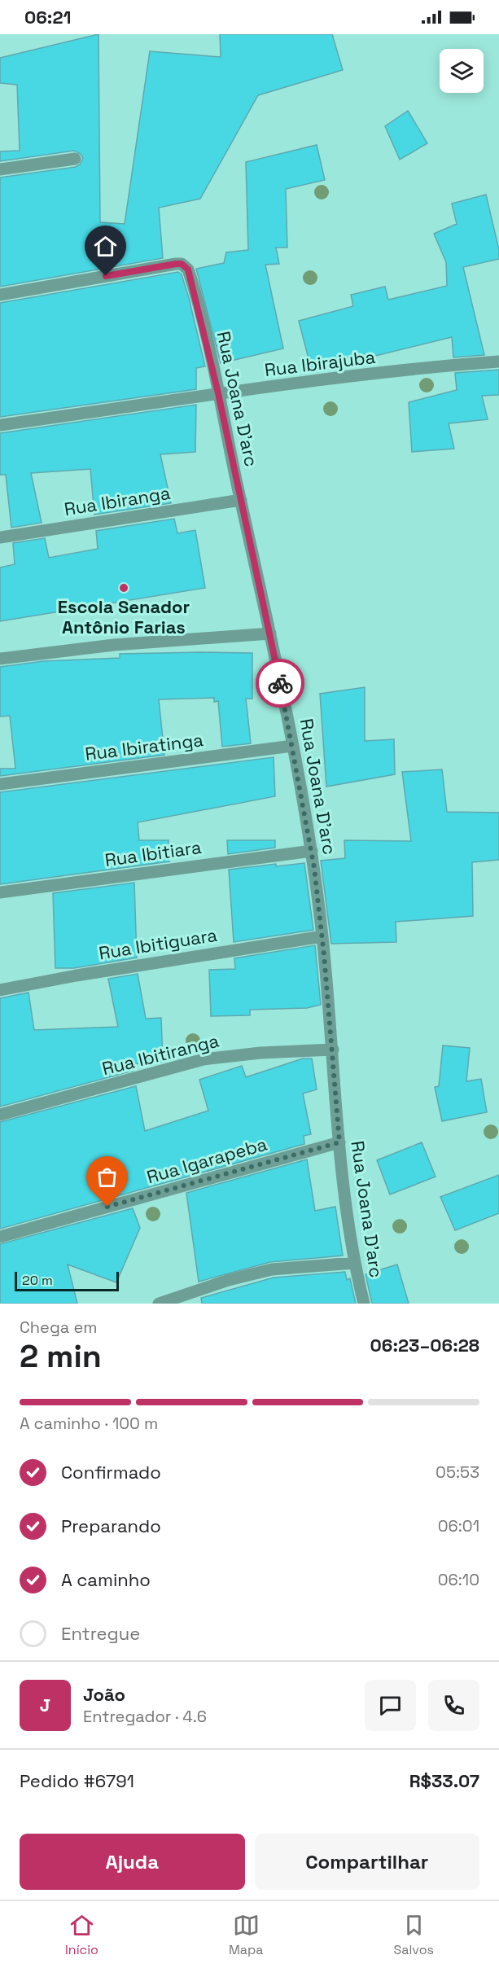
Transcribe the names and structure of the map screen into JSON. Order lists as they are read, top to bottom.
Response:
{
  "streets": {
    "street": [
      "Rua Ibirajuba",
      "Rua Joana D'arc",
      "Rua Ibiranga",
      "Rua Ibiratinga",
      "Rua Ibitiara",
      "Rua Ibitiguara",
      "Rua Ibitiranga",
      "Rua Igarapeba"
    ]
  },
  "crossings": [
    ["Rua Ibirajuba", "Rua Joana D'arc"],
    ["Rua Joana D'arc", "Rua Ibiranga"],
    ["Rua Joana D'arc", "Rua Ibiratinga"],
    ["Rua Joana D'arc", "Rua Ibitiara"],
    ["Rua Joana D'arc", "Rua Ibitiguara"],
    ["Rua Joana D'arc", "Rua Ibitiranga"],
    ["Rua Joana D'arc", "Rua Igarapeba"]
  ],
  "places": ["Escola Senador Antônio Farias"],
  "scale_bar": "20 m",
  "page": {
    "status": "06:21",
    "scale": "20 m",
    "heading": ["2 min", "Chega em", "06:23–06:28"],
    "panel": [
      "João",
      "Entregador · 4.6",
      "Pedido #6791",
      "R$33.07"
    ],
    "bar": "A caminho · 100 m",
    "list": [
      ["Confirmado", "05:53"],
      ["Preparando", "06:01"],
      ["A caminho", "06:10"],
      "Entregue"
    ],
    "round": "J",
    "buttons": ["Ajuda", "Compartilhar"],
    "tabs": ["Início", "Mapa", "Salvos"]
  }
}
